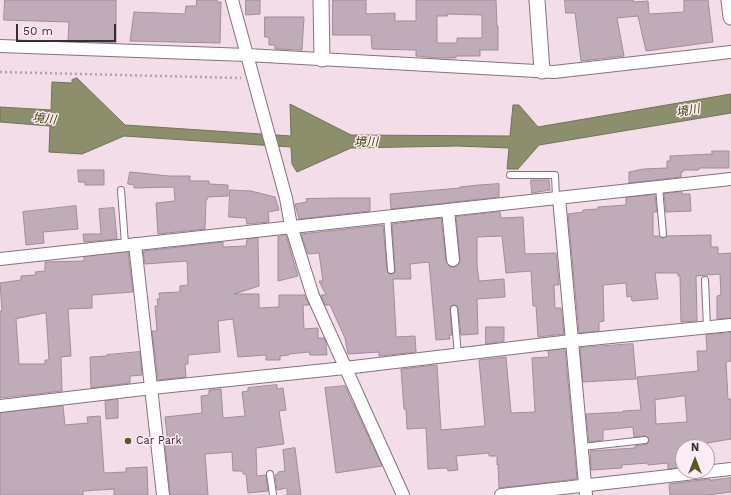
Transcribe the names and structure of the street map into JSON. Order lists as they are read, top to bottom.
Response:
{
  "water": ["境川"],
  "places": ["Car Park"],
  "scale_bar": "50 m",
  "north": "top"
}
